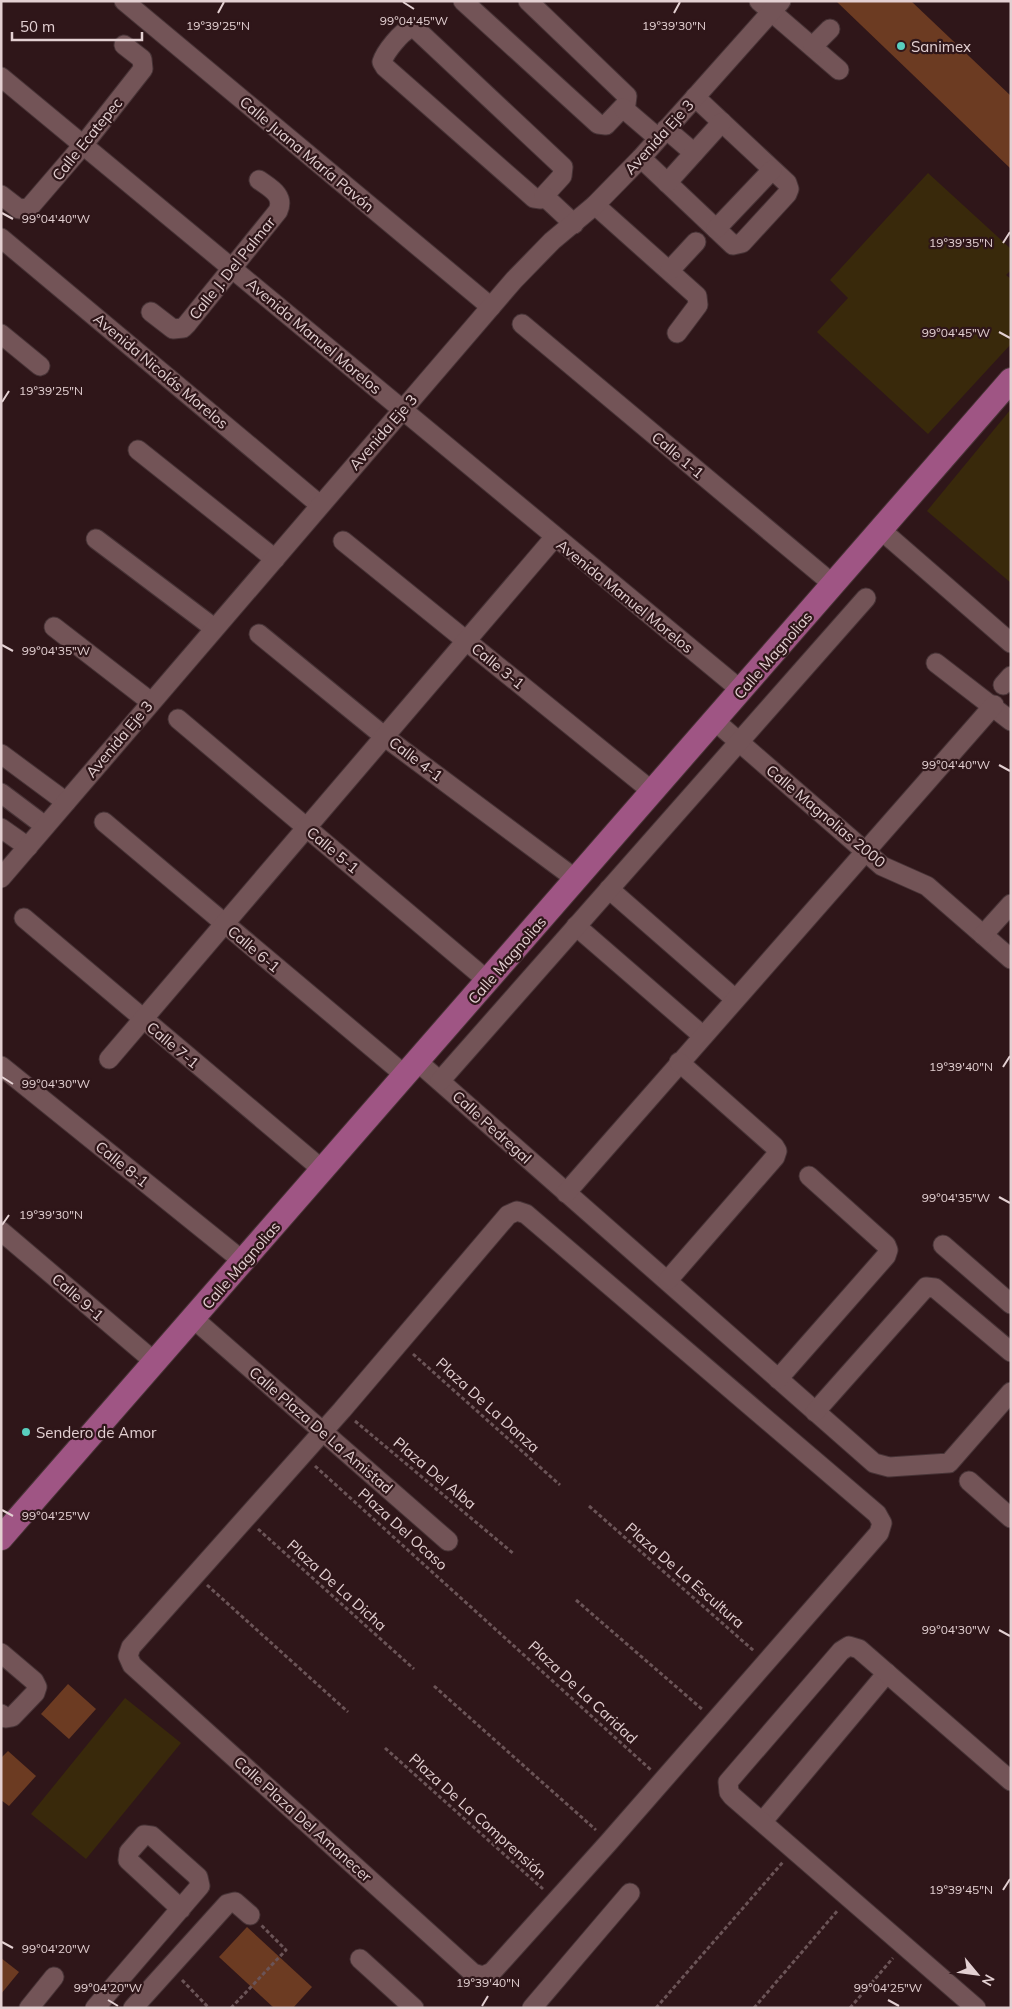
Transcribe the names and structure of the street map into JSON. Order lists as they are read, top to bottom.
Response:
{
  "streets": {
    "main road": ["Calle Magnolias"],
    "street": [
      "Avenida Eje 3",
      "Calle Ecatepec",
      "Calle Juana María Pavón",
      "Calle J. Del Palmar",
      "Avenida Manuel Morelos",
      "Avenida Nicolás Morelos",
      "Calle 1-1",
      "Calle 3-1",
      "Calle 4-1",
      "Calle Magnolias 2000",
      "Calle 5-1",
      "Calle 6-1",
      "Calle 7-1",
      "Calle Pedregal",
      "Calle 8-1",
      "Calle 9-1",
      "Calle Plaza De La Amistad",
      "Calle Plaza Del Amanecer"
    ],
    "path": [
      "Plaza De La Danza",
      "Plaza Del Alba",
      "Plaza Del Ocaso",
      "Plaza De La Escultura",
      "Plaza De La Dicha",
      "Plaza De La Caridad",
      "Plaza De La Comprensión"
    ]
  },
  "crossings": [
    ["Avenida Eje 3", "Calle Juana María Pavón"],
    ["Avenida Eje 3", "Avenida Manuel Morelos"],
    ["Avenida Eje 3", "Avenida Nicolás Morelos"],
    ["Calle Ecatepec", "Avenida Manuel Morelos"],
    ["Calle J. Del Palmar", "Avenida Manuel Morelos"],
    ["Avenida Manuel Morelos", "Calle Magnolias"],
    ["Calle 1-1", "Calle Magnolias"],
    ["Calle Magnolias", "Calle 3-1"],
    ["Calle Magnolias", "Calle 4-1"],
    ["Calle Magnolias", "Calle Magnolias 2000"],
    ["Calle Magnolias", "Calle 5-1"],
    ["Calle Magnolias", "Calle 6-1"],
    ["Calle Magnolias", "Calle 7-1"],
    ["Calle Magnolias", "Calle Pedregal"],
    ["Calle Magnolias", "Calle 8-1"],
    ["Calle Magnolias", "Calle 9-1"],
    ["Calle Magnolias", "Calle Plaza De La Amistad"],
    ["Calle 6-1", "Calle Pedregal"],
    ["Plaza Del Ocaso", "Plaza De La Caridad"],
    ["Plaza De La Comprensión", "Calle Plaza Del Amanecer"]
  ],
  "places": ["Sanimex", "Sendero de Amor"],
  "scale_bar": "50 m",
  "north": "bottom right",
  "coordinates": [
    "99°04'45\"W",
    "19°39'25\"N",
    "19°39'30\"N",
    "99°04'40\"W",
    "19°39'35\"N",
    "99°04'35\"W",
    "19°39'40\"N",
    "99°04'30\"W",
    "99°04'25\"W",
    "19°39'45\"N",
    "99°04'20\"W"
  ]
}
